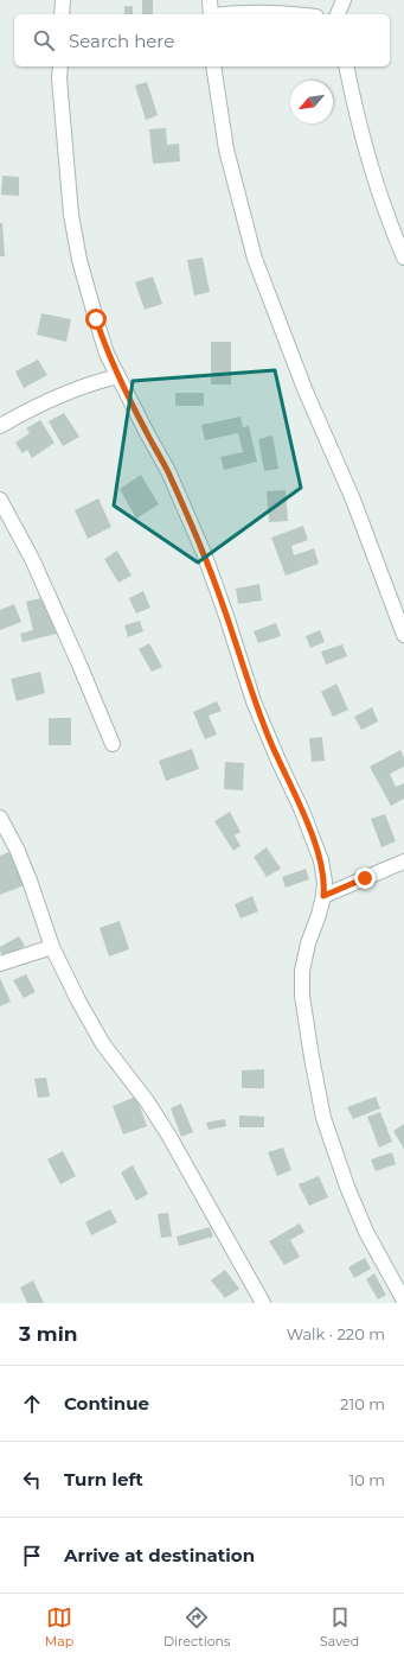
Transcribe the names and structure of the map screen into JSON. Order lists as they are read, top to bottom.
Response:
{
  "north": "bottom left",
  "page": {
    "search": "Search here",
    "heading": ["3 min", "Walk · 220 m"],
    "list": [
      ["Continue", "210 m"],
      ["Turn left", "10 m"],
      "Arrive at destination"
    ],
    "nav": ["Map", "Directions", "Saved"]
  }
}
